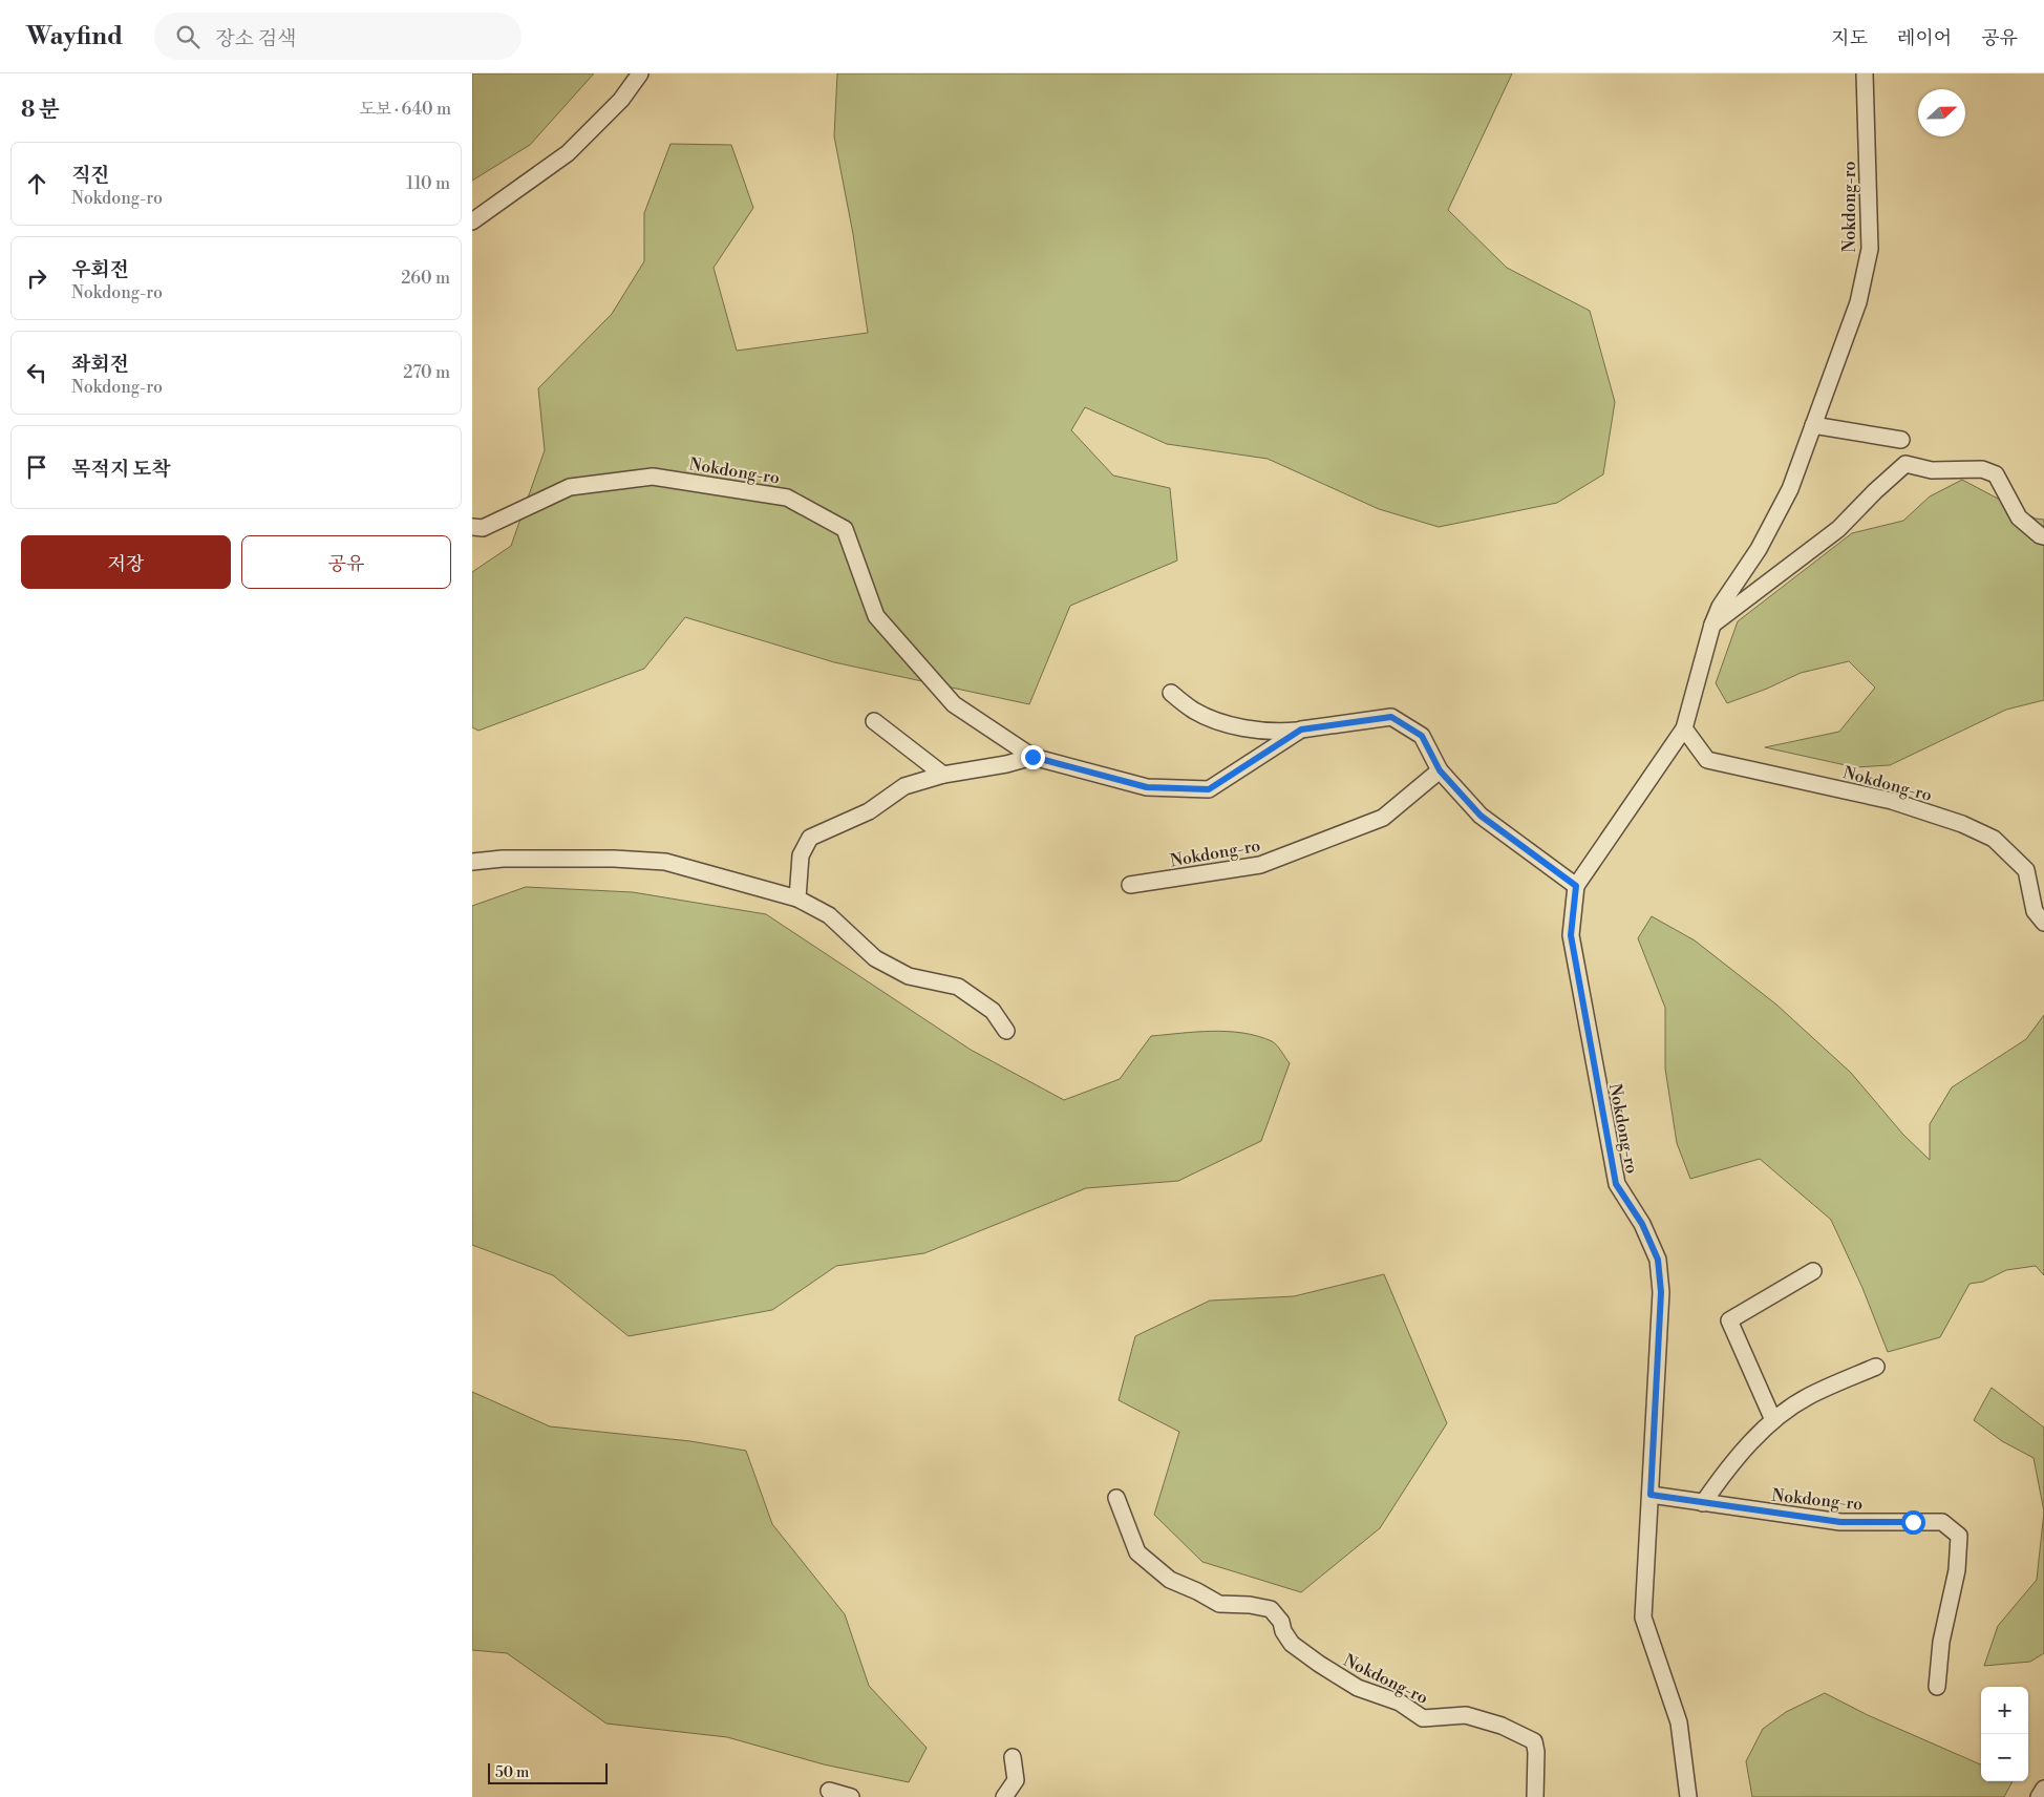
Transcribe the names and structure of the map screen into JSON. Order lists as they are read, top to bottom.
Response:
{
  "streets": {
    "street": ["Nokdong-ro"]
  },
  "scale_bar": "50 m",
  "north": "right",
  "page": {
    "header": "Wayfind",
    "search": "장소 검색",
    "nav": ["지도", "레이어", "공유"],
    "heading": ["8 분", "도보 · 640 m"],
    "list": [
      ["직진", "Nokdong-ro", "110 m"],
      ["우회전", "Nokdong-ro", "260 m"],
      ["좌회전", "Nokdong-ro", "270 m"],
      "목적지 도착"
    ],
    "buttons": ["저장", "공유"],
    "map_buttons": ["+", "−"],
    "scale": "50 m"
  }
}
